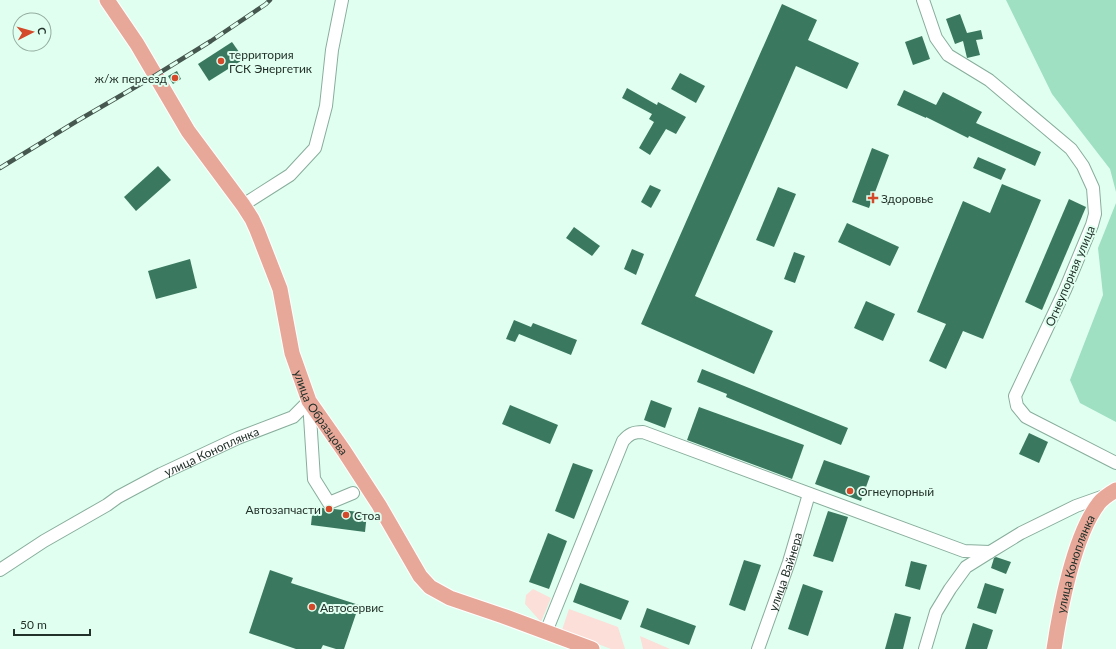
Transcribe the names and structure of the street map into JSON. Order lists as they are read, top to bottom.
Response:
{
  "streets": {
    "main road": ["улица Образцова", "улица Коноплянка"],
    "street": ["Огнеупорная улица", "улица Вайнера"]
  },
  "crossings": [
    ["улица Образцова", "улица Коноплянка"]
  ],
  "places": {
    "other": [
      "территория ГСК Энергетик",
      "ж/ж переезд",
      "Огнеупорный",
      "Автозапчасти",
      "Стоа",
      "Автосервис"
    ],
    "health": ["Здоровье"]
  },
  "scale_bar": "50 m",
  "north": "right"
}
